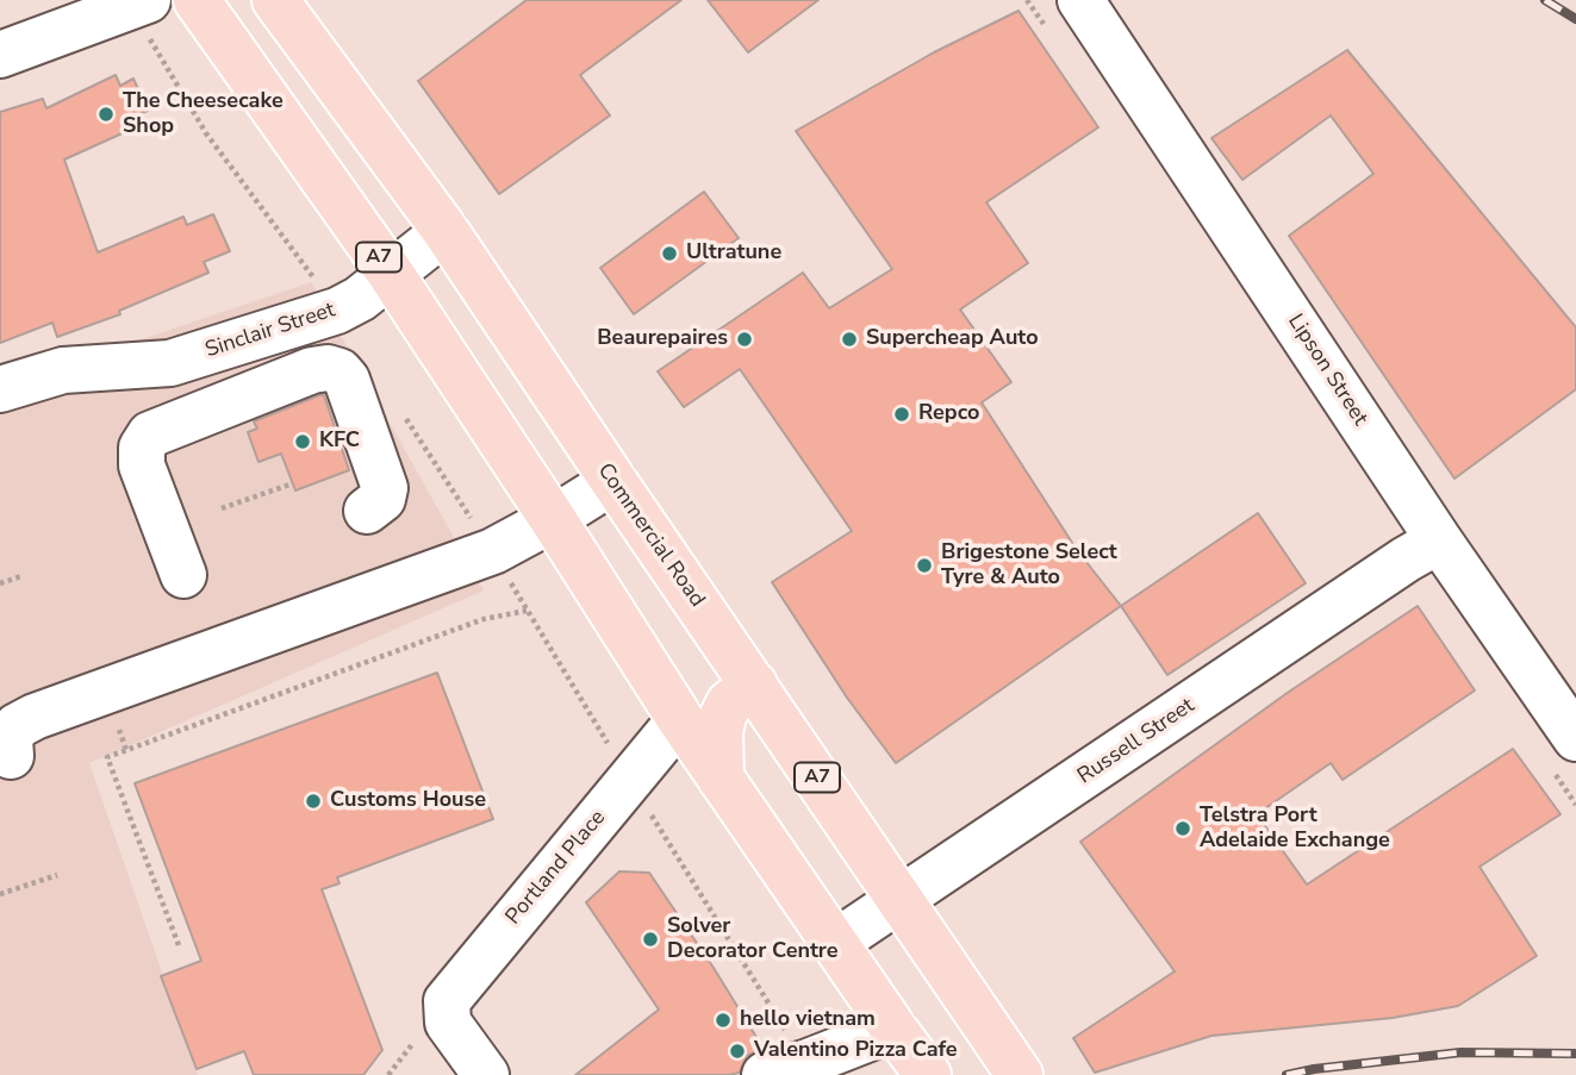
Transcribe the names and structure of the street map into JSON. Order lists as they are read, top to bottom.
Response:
{
  "streets": {
    "main road": ["A7", "Commercial Road"],
    "street": [
      "Sinclair Street",
      "Lipson Street",
      "Russell Street",
      "Portland Place"
    ]
  },
  "crossings": [
    ["A7", "Sinclair Street"],
    ["A7", "Russell Street"],
    ["A7", "Portland Place"],
    ["Sinclair Street", "Commercial Road"],
    ["Lipson Street", "Russell Street"],
    ["Commercial Road", "Russell Street"]
  ],
  "places": [
    "The Cheesecake Shop",
    "Ultratune",
    "Beaurepaires",
    "Supercheap Auto",
    "Repco",
    "KFC",
    "Brigestone Select Tyre & Auto",
    "Customs House",
    "Telstra Port Adelaide Exchange",
    "Solver Decorator Centre",
    "hello vietnam",
    "Valentino Pizza Cafe"
  ]
}
